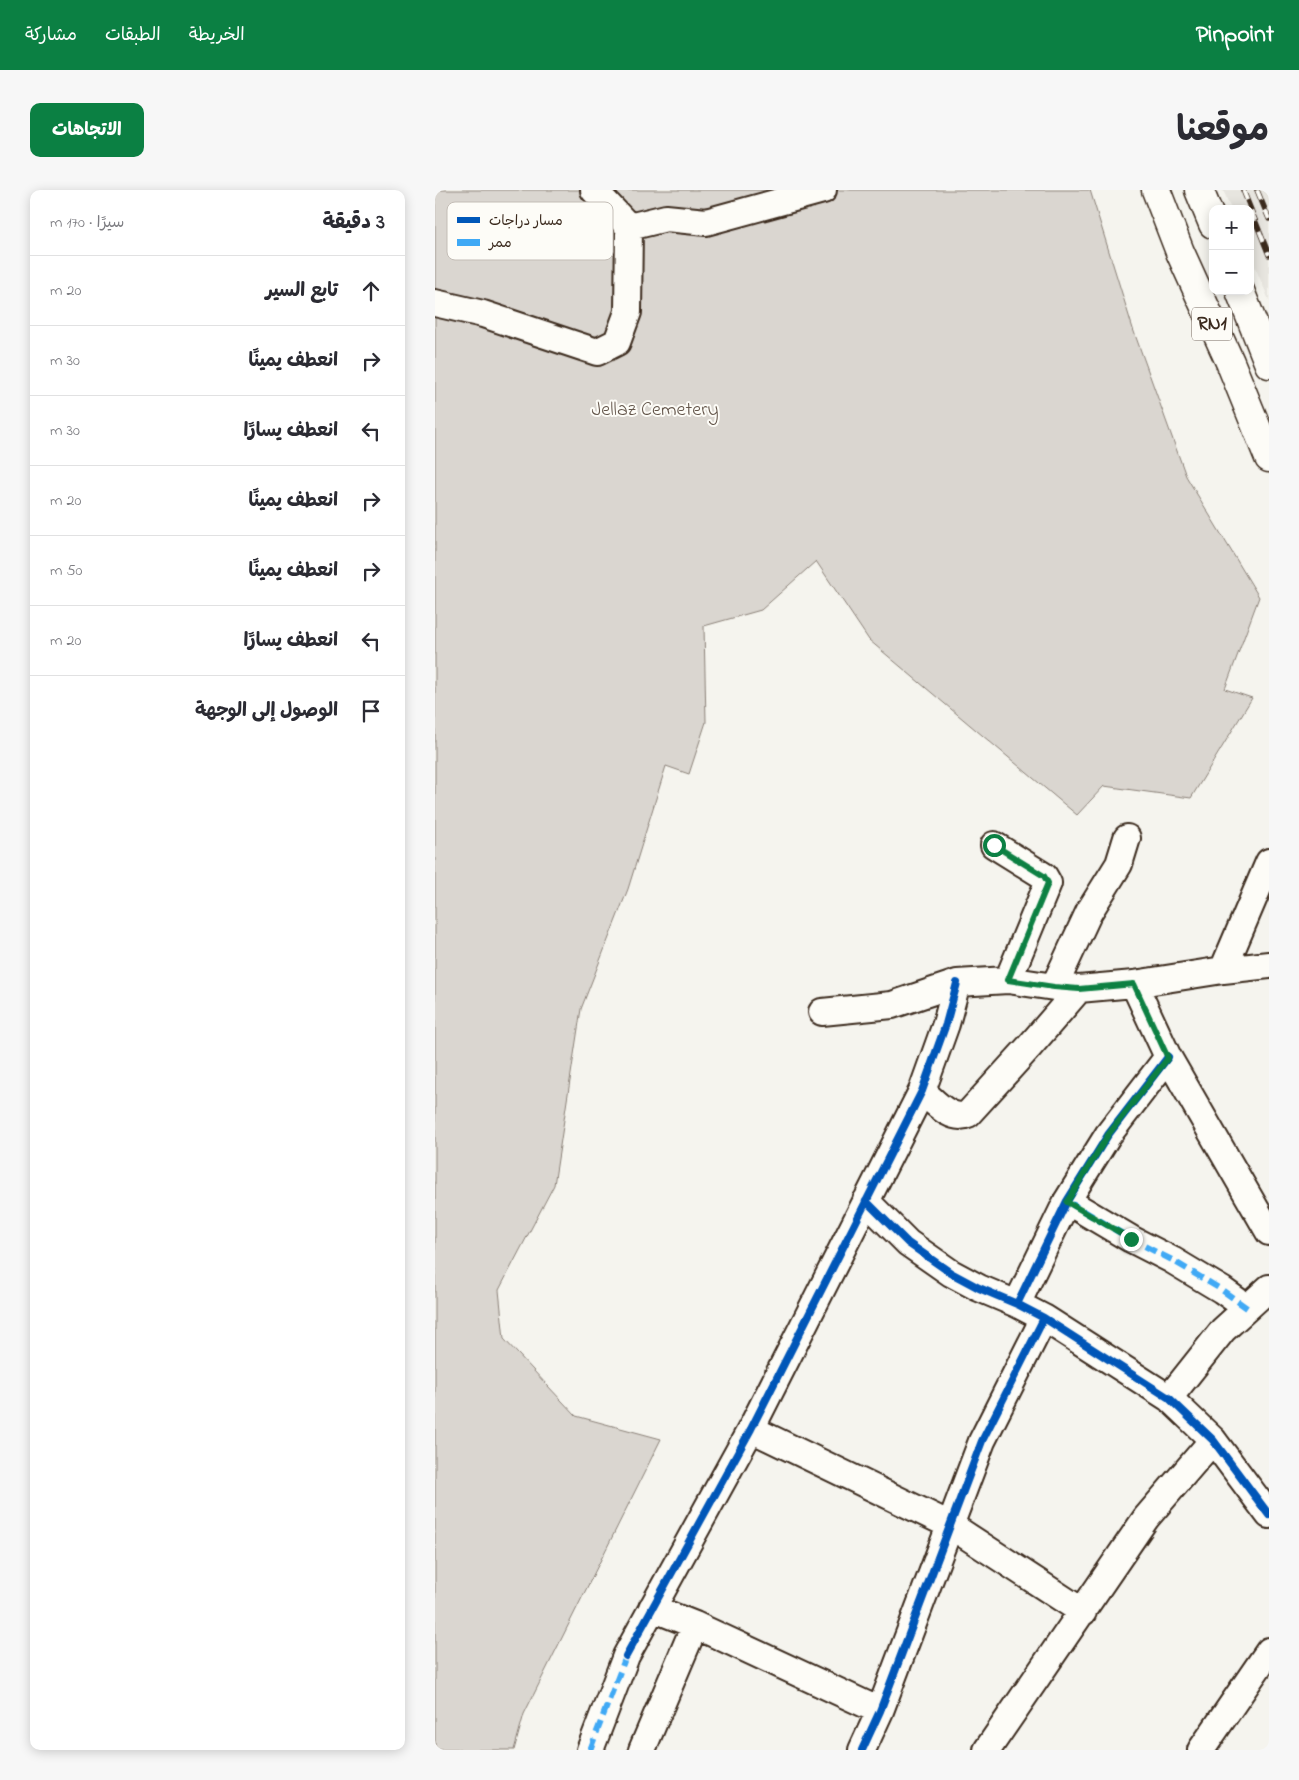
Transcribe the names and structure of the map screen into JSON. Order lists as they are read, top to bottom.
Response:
{
  "streets": {
    "main road": ["RN1"]
  },
  "parks": ["Jellaz Cemetery"],
  "legend": ["مسار دراجات", "ممر"],
  "page": {
    "header": "Pinpoint",
    "nav": ["الخريطة", "الطبقات", "مشاركة"],
    "title": "موقعنا",
    "buttons": "الاتجاهات",
    "heading": ["3 دقيقة", "سيرًا · 170 m"],
    "map_buttons": ["+", "−"],
    "list": [
      ["تابع السير", "20 m"],
      ["انعطف يمينًا", "30 m"],
      ["انعطف يسارًا", "30 m"],
      ["انعطف يمينًا", "20 m"],
      ["انعطف يمينًا", "50 m"],
      ["انعطف يسارًا", "20 m"],
      "الوصول إلى الوجهة"
    ]
  }
}
